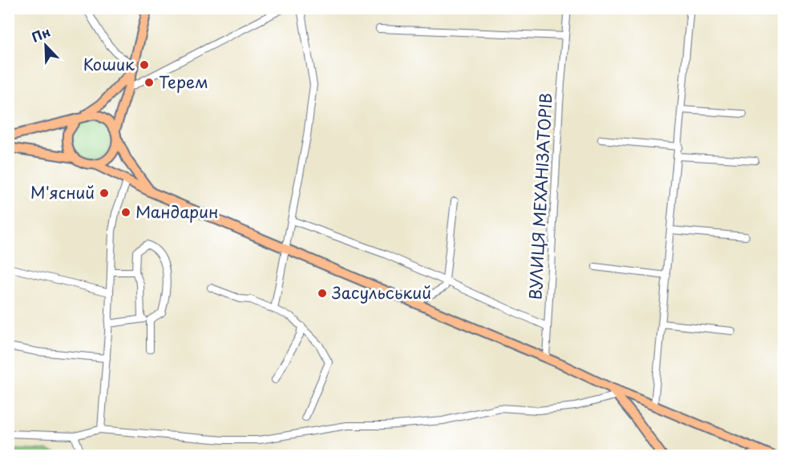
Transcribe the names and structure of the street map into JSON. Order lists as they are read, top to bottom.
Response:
{
  "streets": {
    "street": ["ВУЛИЦЯ МЕХАНІЗАТОРІВ"]
  },
  "places": [
    "Кошик",
    "Терем",
    "М'ясний",
    "Мандарин",
    "Засульський"
  ],
  "north": "top left"
}
